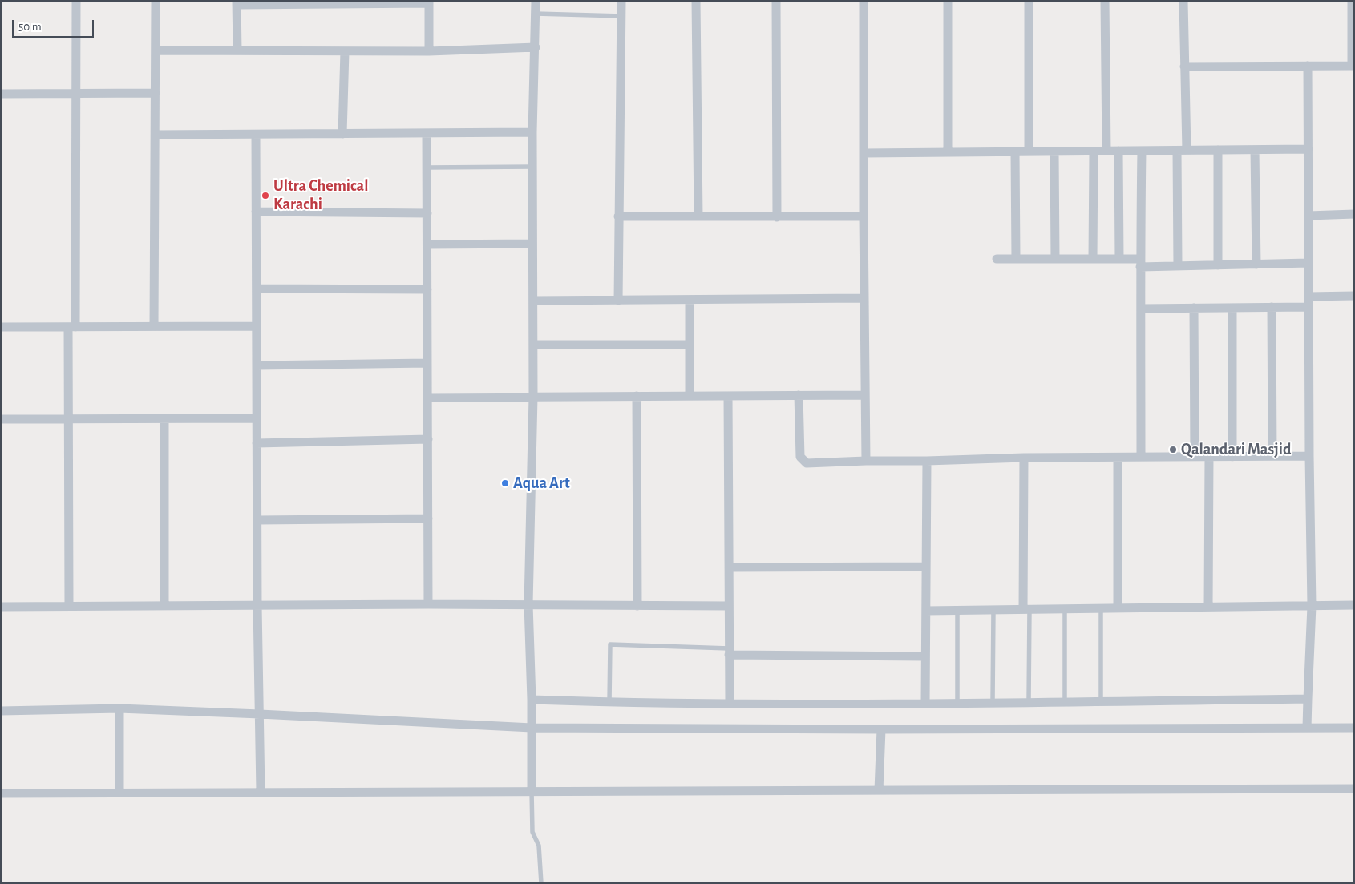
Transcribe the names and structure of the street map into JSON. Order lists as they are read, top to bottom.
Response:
{
  "places": ["Ultra Chemical Karachi", "Qalandari Masjid", "Aqua Art"],
  "scale_bar": "50 m"
}
